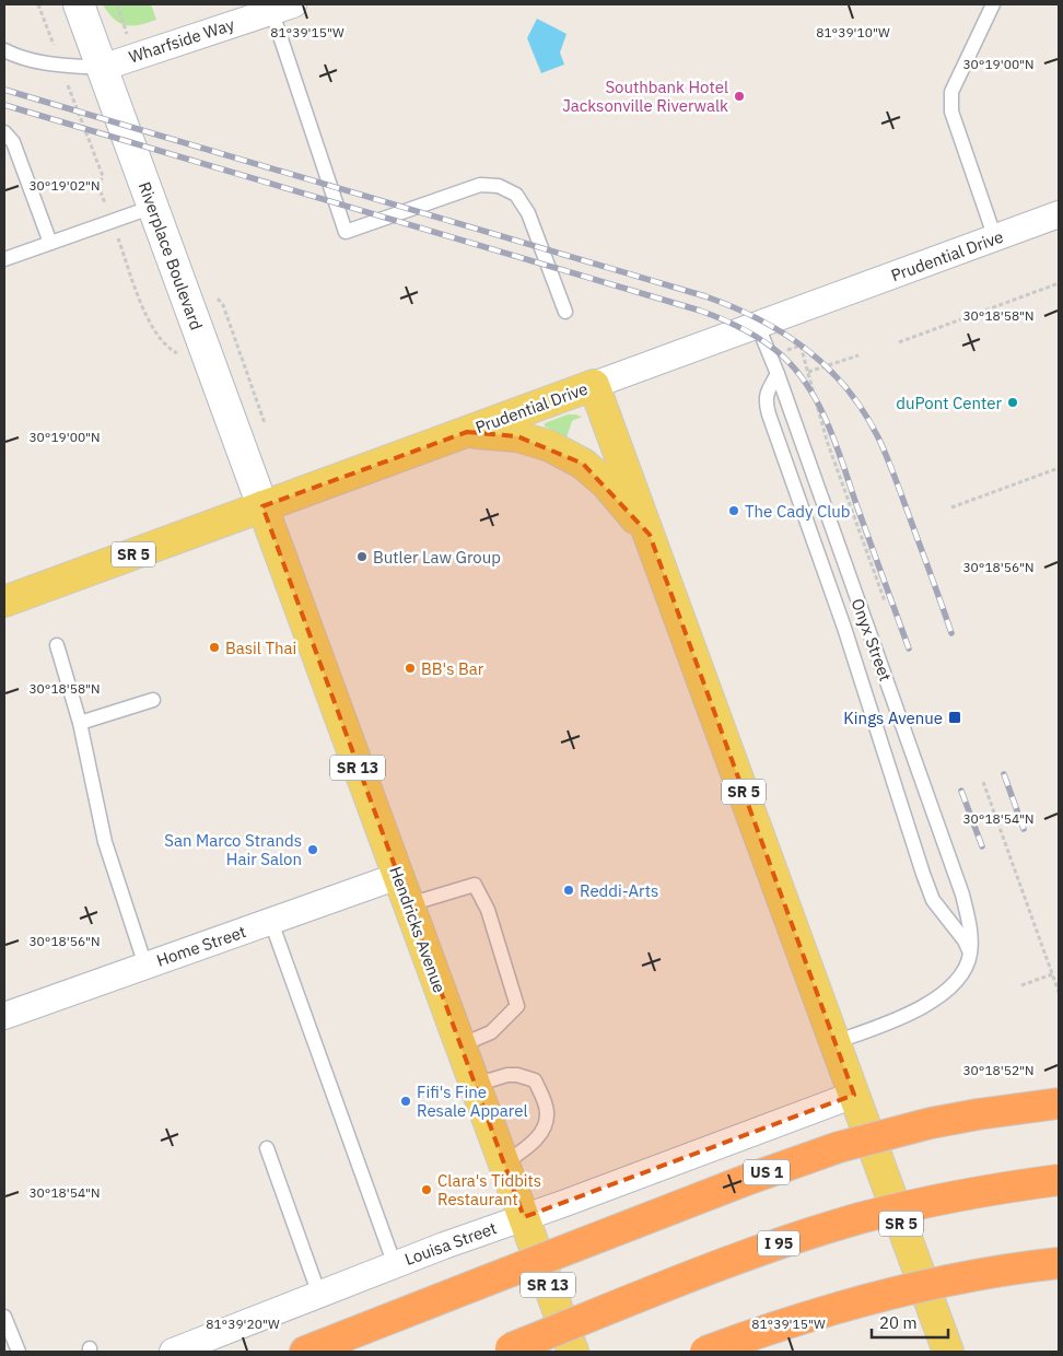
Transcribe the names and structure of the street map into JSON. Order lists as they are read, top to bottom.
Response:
{
  "streets": {
    "highway": ["US 1", "I 95"],
    "main road": [
      "Riverplace Boulevard",
      "Prudential Drive",
      "SR 5",
      "SR 13",
      "Hendricks Avenue"
    ],
    "street": ["Wharfside Way", "Home Street", "Louisa Street"],
    "lane": ["Onyx Street"]
  },
  "crossings": [
    ["Wharfside Way", "Riverplace Boulevard"],
    ["Riverplace Boulevard", "Prudential Drive"],
    ["Riverplace Boulevard", "Hendricks Avenue"],
    ["Prudential Drive", "SR 5"],
    ["Prudential Drive", "Onyx Street"],
    ["Prudential Drive", "Hendricks Avenue"],
    ["SR 5", "Onyx Street"],
    ["SR 5", "Louisa Street"],
    ["Hendricks Avenue", "Home Street"],
    ["Hendricks Avenue", "Louisa Street"]
  ],
  "places": {
    "other": [
      "Southbank Hotel Jacksonville Riverwalk",
      "duPont Center",
      "The Cady Club",
      "Butler Law Group",
      "Basil Thai",
      "BB's Bar",
      "San Marco Strands Hair Salon",
      "Reddi-Arts",
      "Fifi's Fine Resale Apparel",
      "Clara's Tidbits Restaurant"
    ],
    "transit": ["Kings Avenue"]
  },
  "scale_bar": "20 m",
  "coordinates": [
    "81°39'15\"W",
    "81°39'10\"W",
    "30°19'00\"N",
    "30°19'02\"N",
    "30°18'58\"N",
    "30°18'56\"N",
    "30°18'54\"N",
    "30°18'52\"N",
    "81°39'20\"W"
  ]
}
